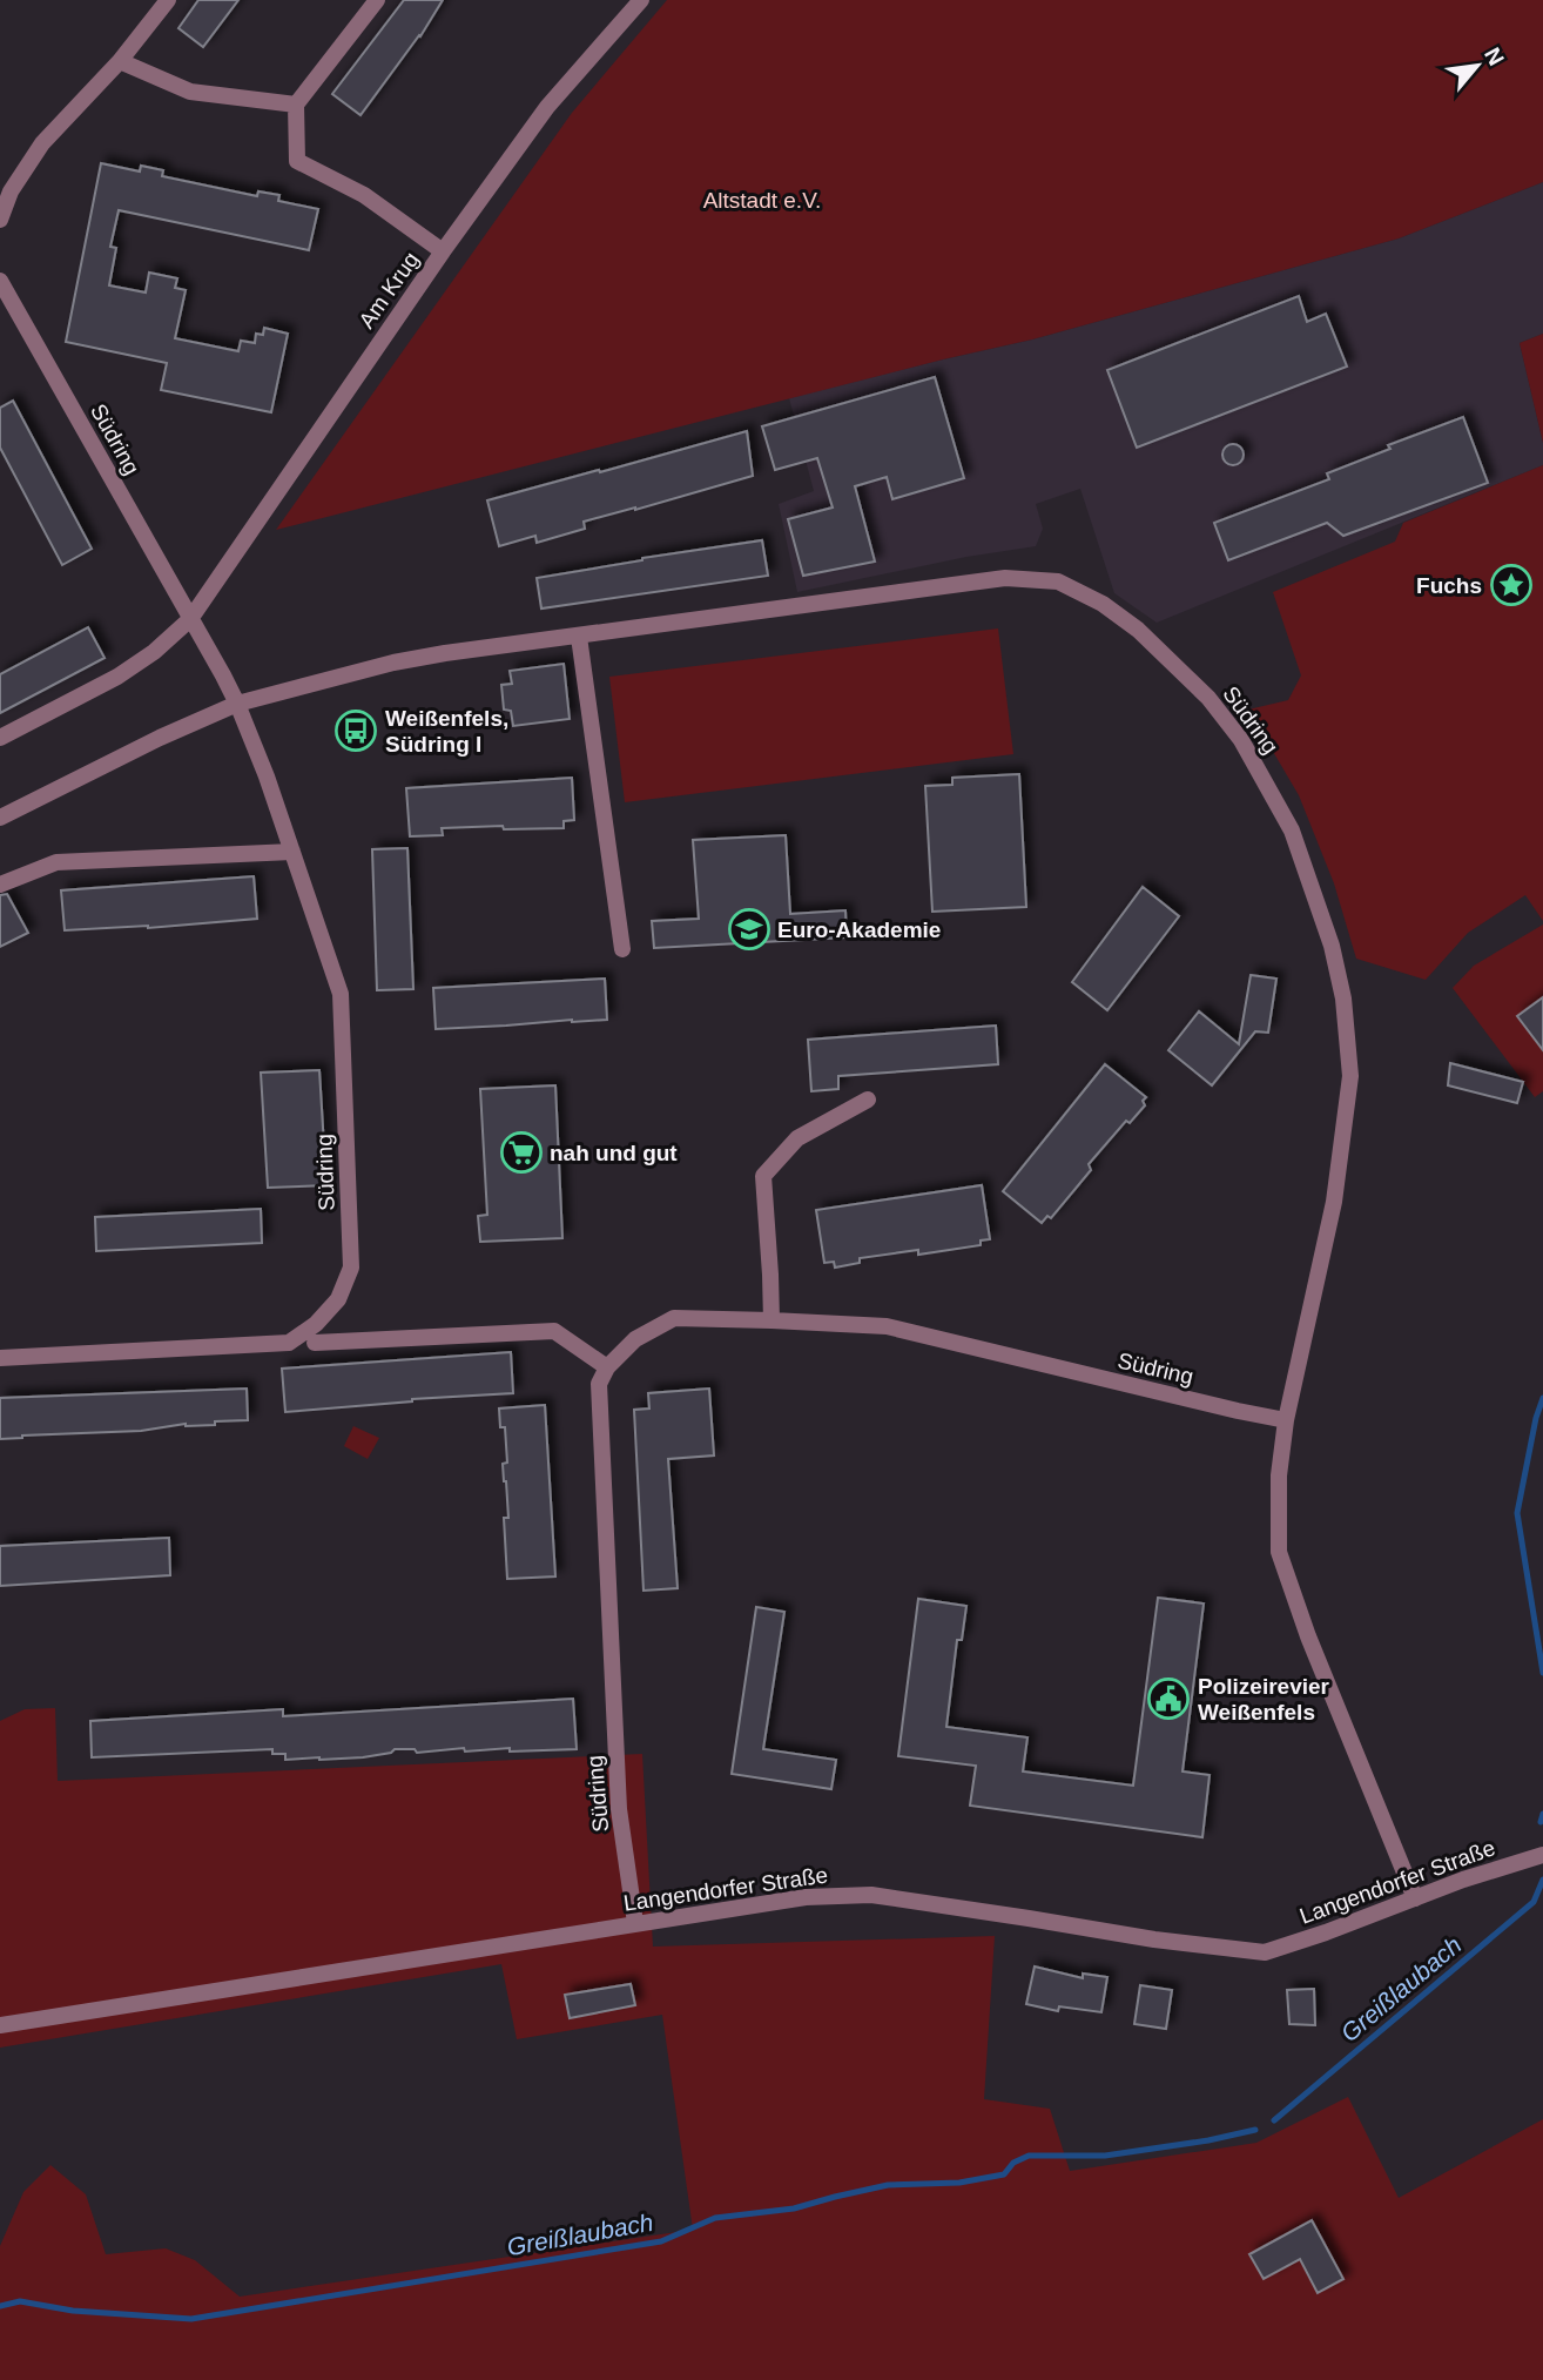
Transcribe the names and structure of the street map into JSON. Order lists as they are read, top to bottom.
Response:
{
  "streets": {
    "street": ["Am Krug", "Südring", "Langendorfer Straße"]
  },
  "crossings": [
    ["Am Krug", "Südring"],
    ["Südring", "Langendorfer Straße"]
  ],
  "water": ["Greißlaubach"],
  "parks": ["Altstadt e.V."],
  "places": {
    "place": ["Fuchs"],
    "bus stop": ["Weißenfels, Südring I"],
    "school or university": ["Euro-Akademie"],
    "supermarket": ["nah und gut"],
    "public building": ["Polizeirevier Weißenfels"]
  },
  "north": "top right"
}
